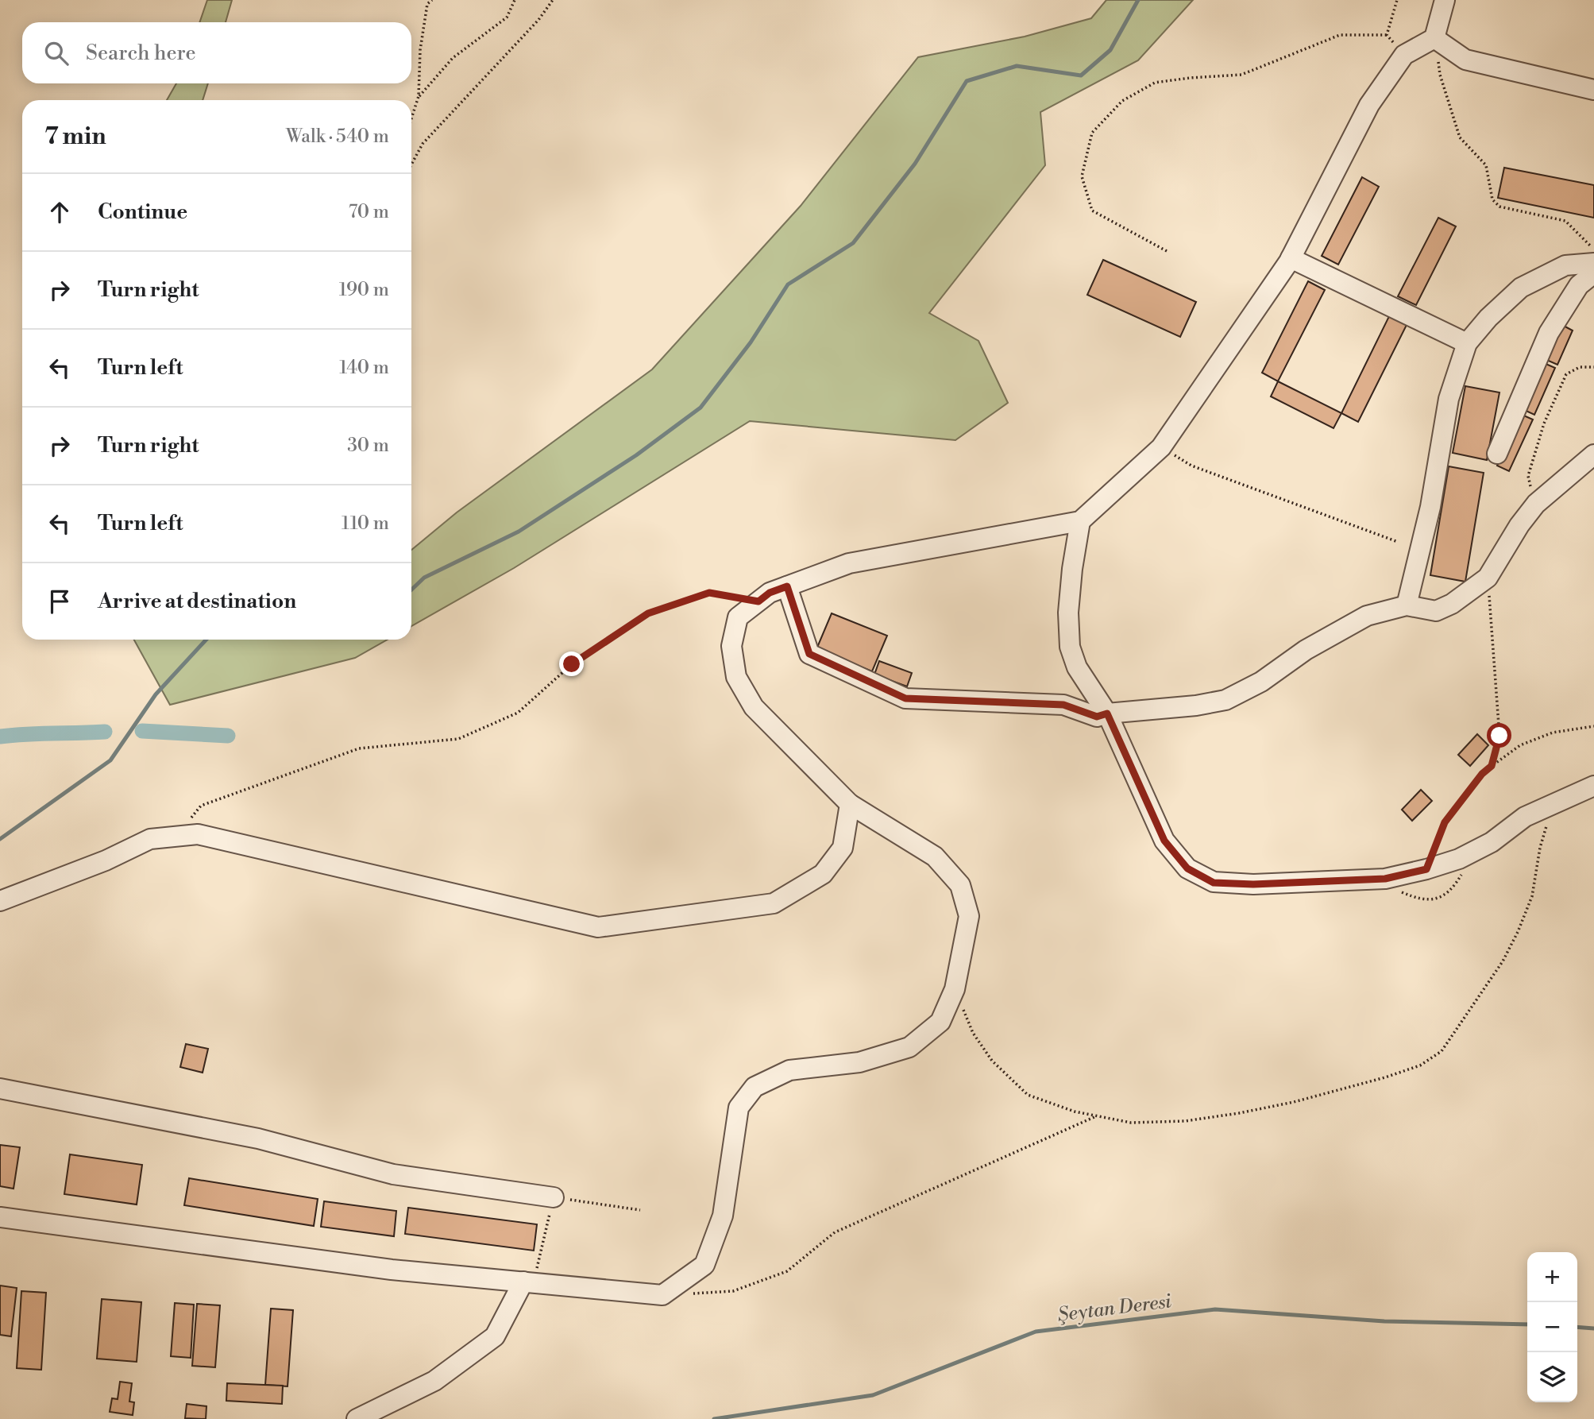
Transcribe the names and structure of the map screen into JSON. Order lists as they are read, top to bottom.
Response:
{
  "water": ["Şeytan Deresi"],
  "page": {
    "search": "Search here",
    "heading": ["7 min", "Walk · 540 m"],
    "list": [
      ["Continue", "70 m"],
      ["Turn right", "190 m"],
      ["Turn left", "140 m"],
      ["Turn right", "30 m"],
      ["Turn left", "110 m"],
      "Arrive at destination"
    ],
    "map_buttons": ["+", "−"]
  }
}
